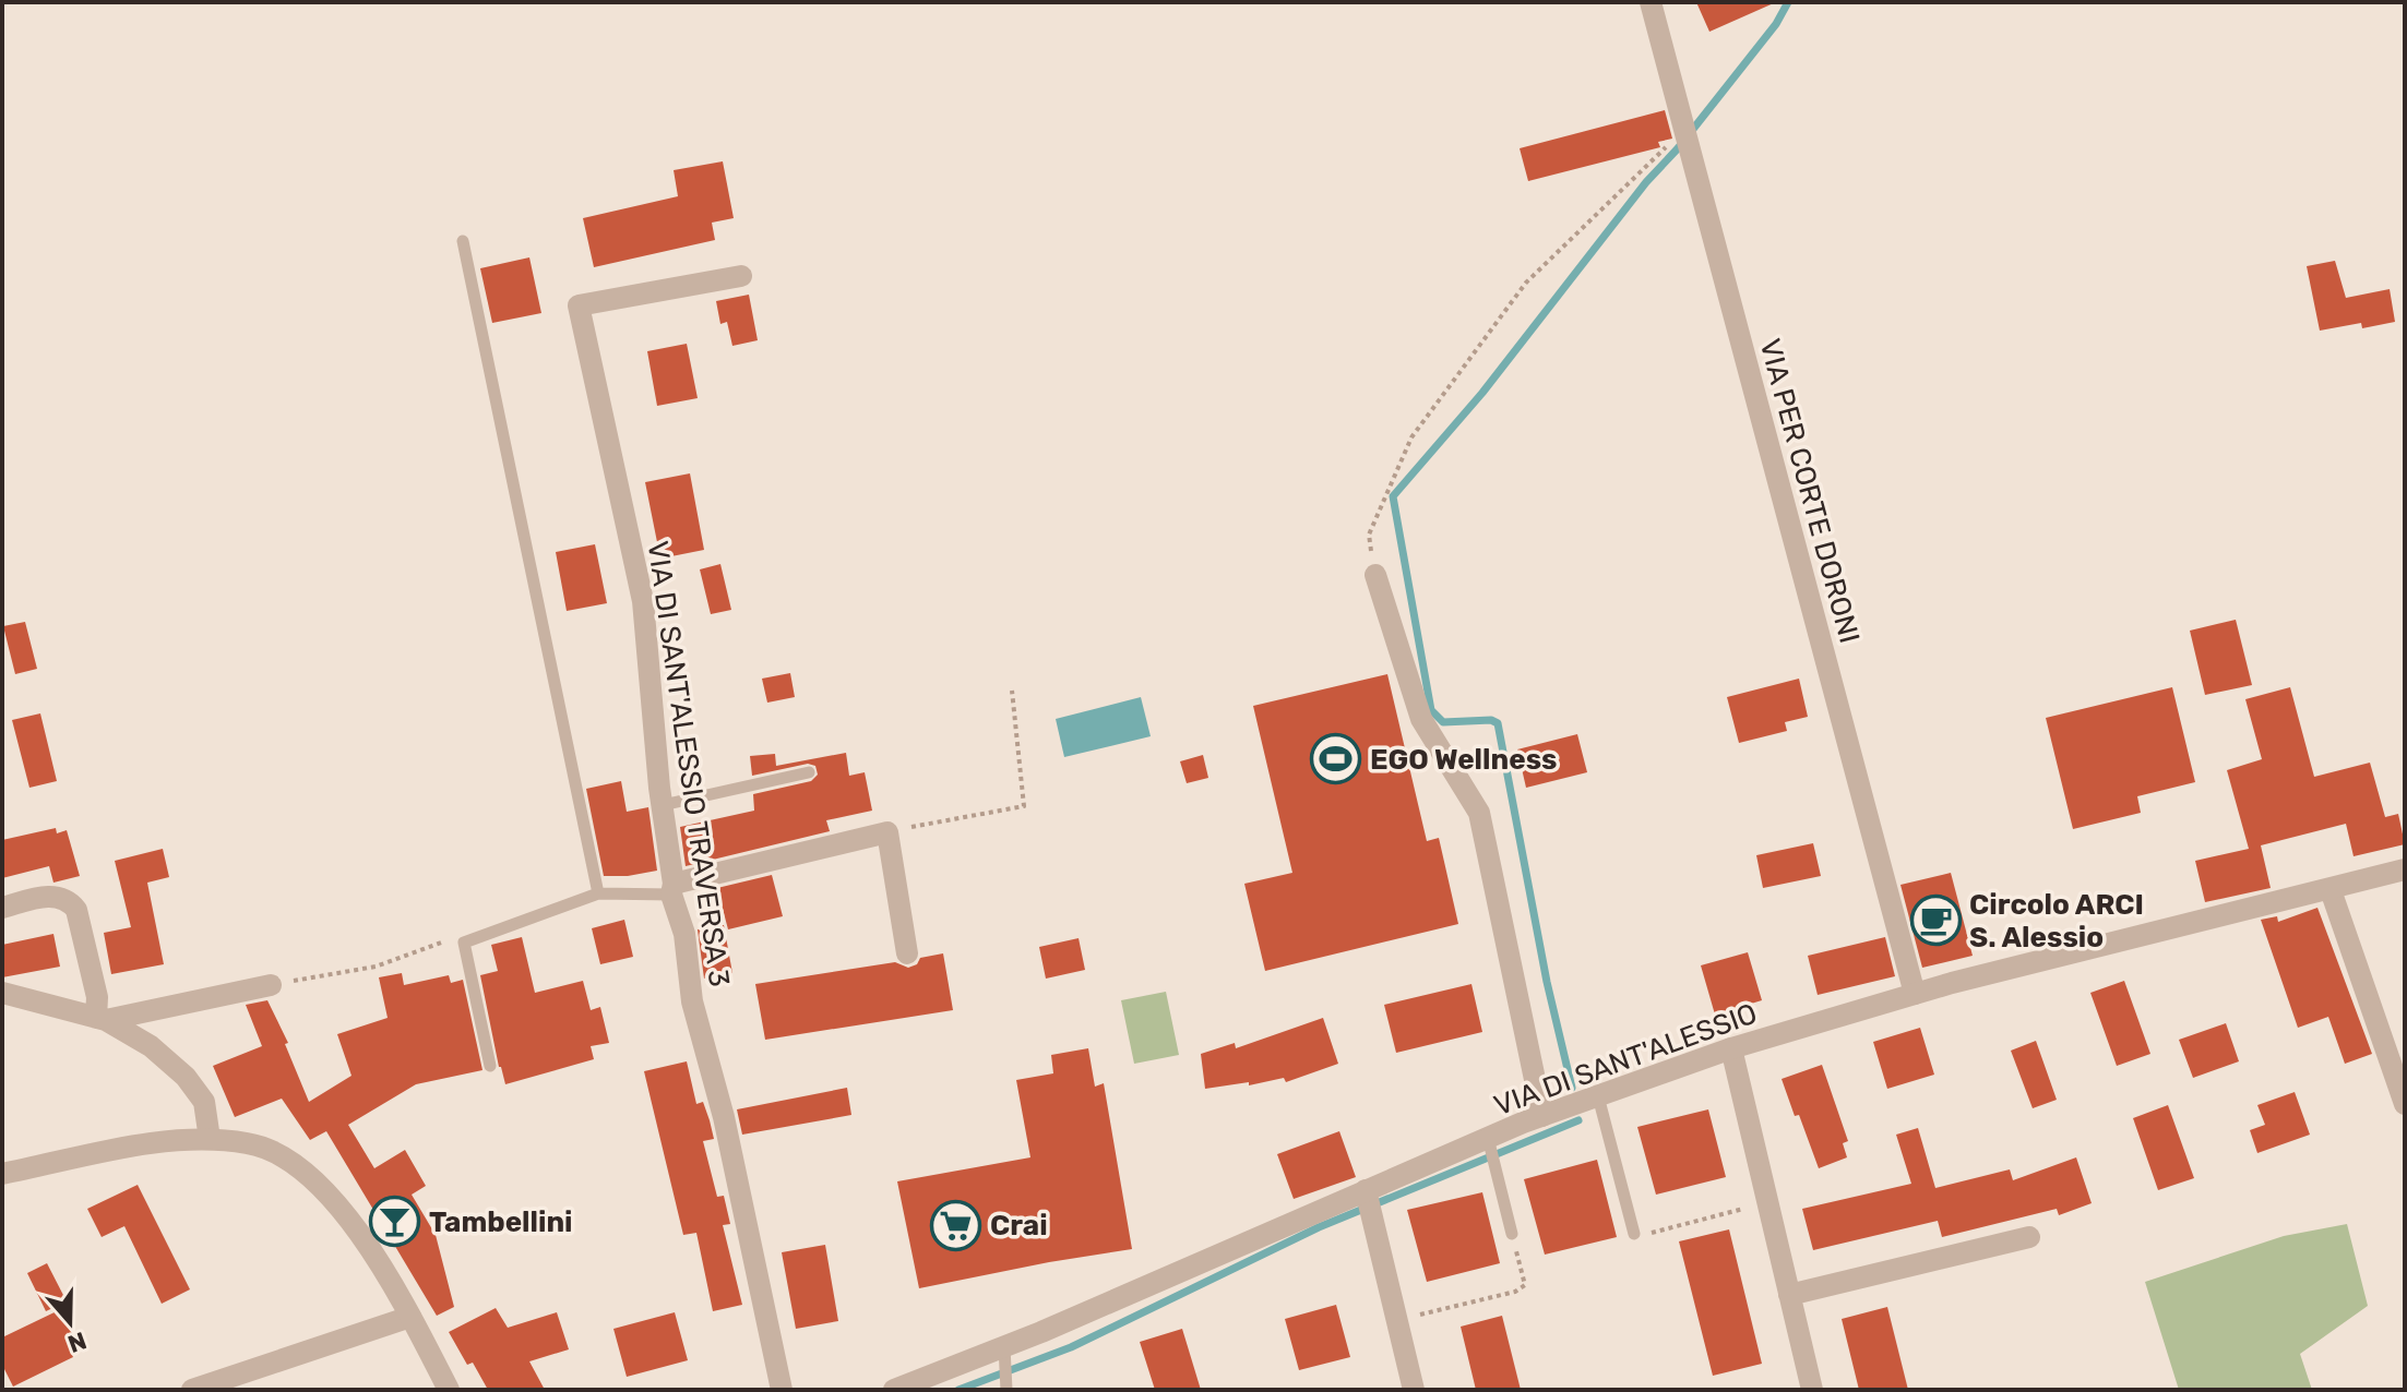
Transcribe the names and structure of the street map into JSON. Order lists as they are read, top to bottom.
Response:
{
  "streets": {
    "street": ["VIA PER CORTE DORONI", "VIA DI SANT'ALESSIO TRAVERSA 3", "VIA DI SANT'ALESSIO"]
  },
  "crossings": [
    ["VIA PER CORTE DORONI", "VIA DI SANT'ALESSIO"]
  ],
  "places": {
    "sports": ["EGO Wellness"],
    "cafe": ["Circolo ARCI S. Alessio"],
    "bar": ["Tambellini"],
    "supermarket": ["Crai"]
  },
  "north": "bottom"
}
